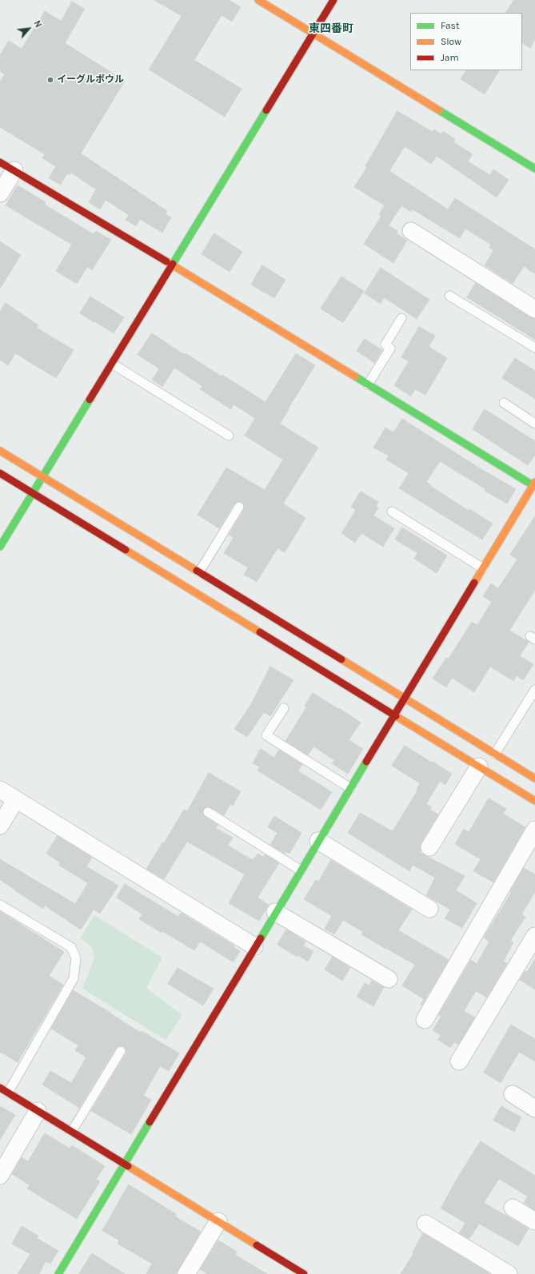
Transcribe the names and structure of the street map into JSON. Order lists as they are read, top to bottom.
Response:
{
  "districts": ["東四番町"],
  "places": ["イーグルボウル"],
  "legend": ["Fast", "Slow", "Jam"],
  "north": "top right"
}
